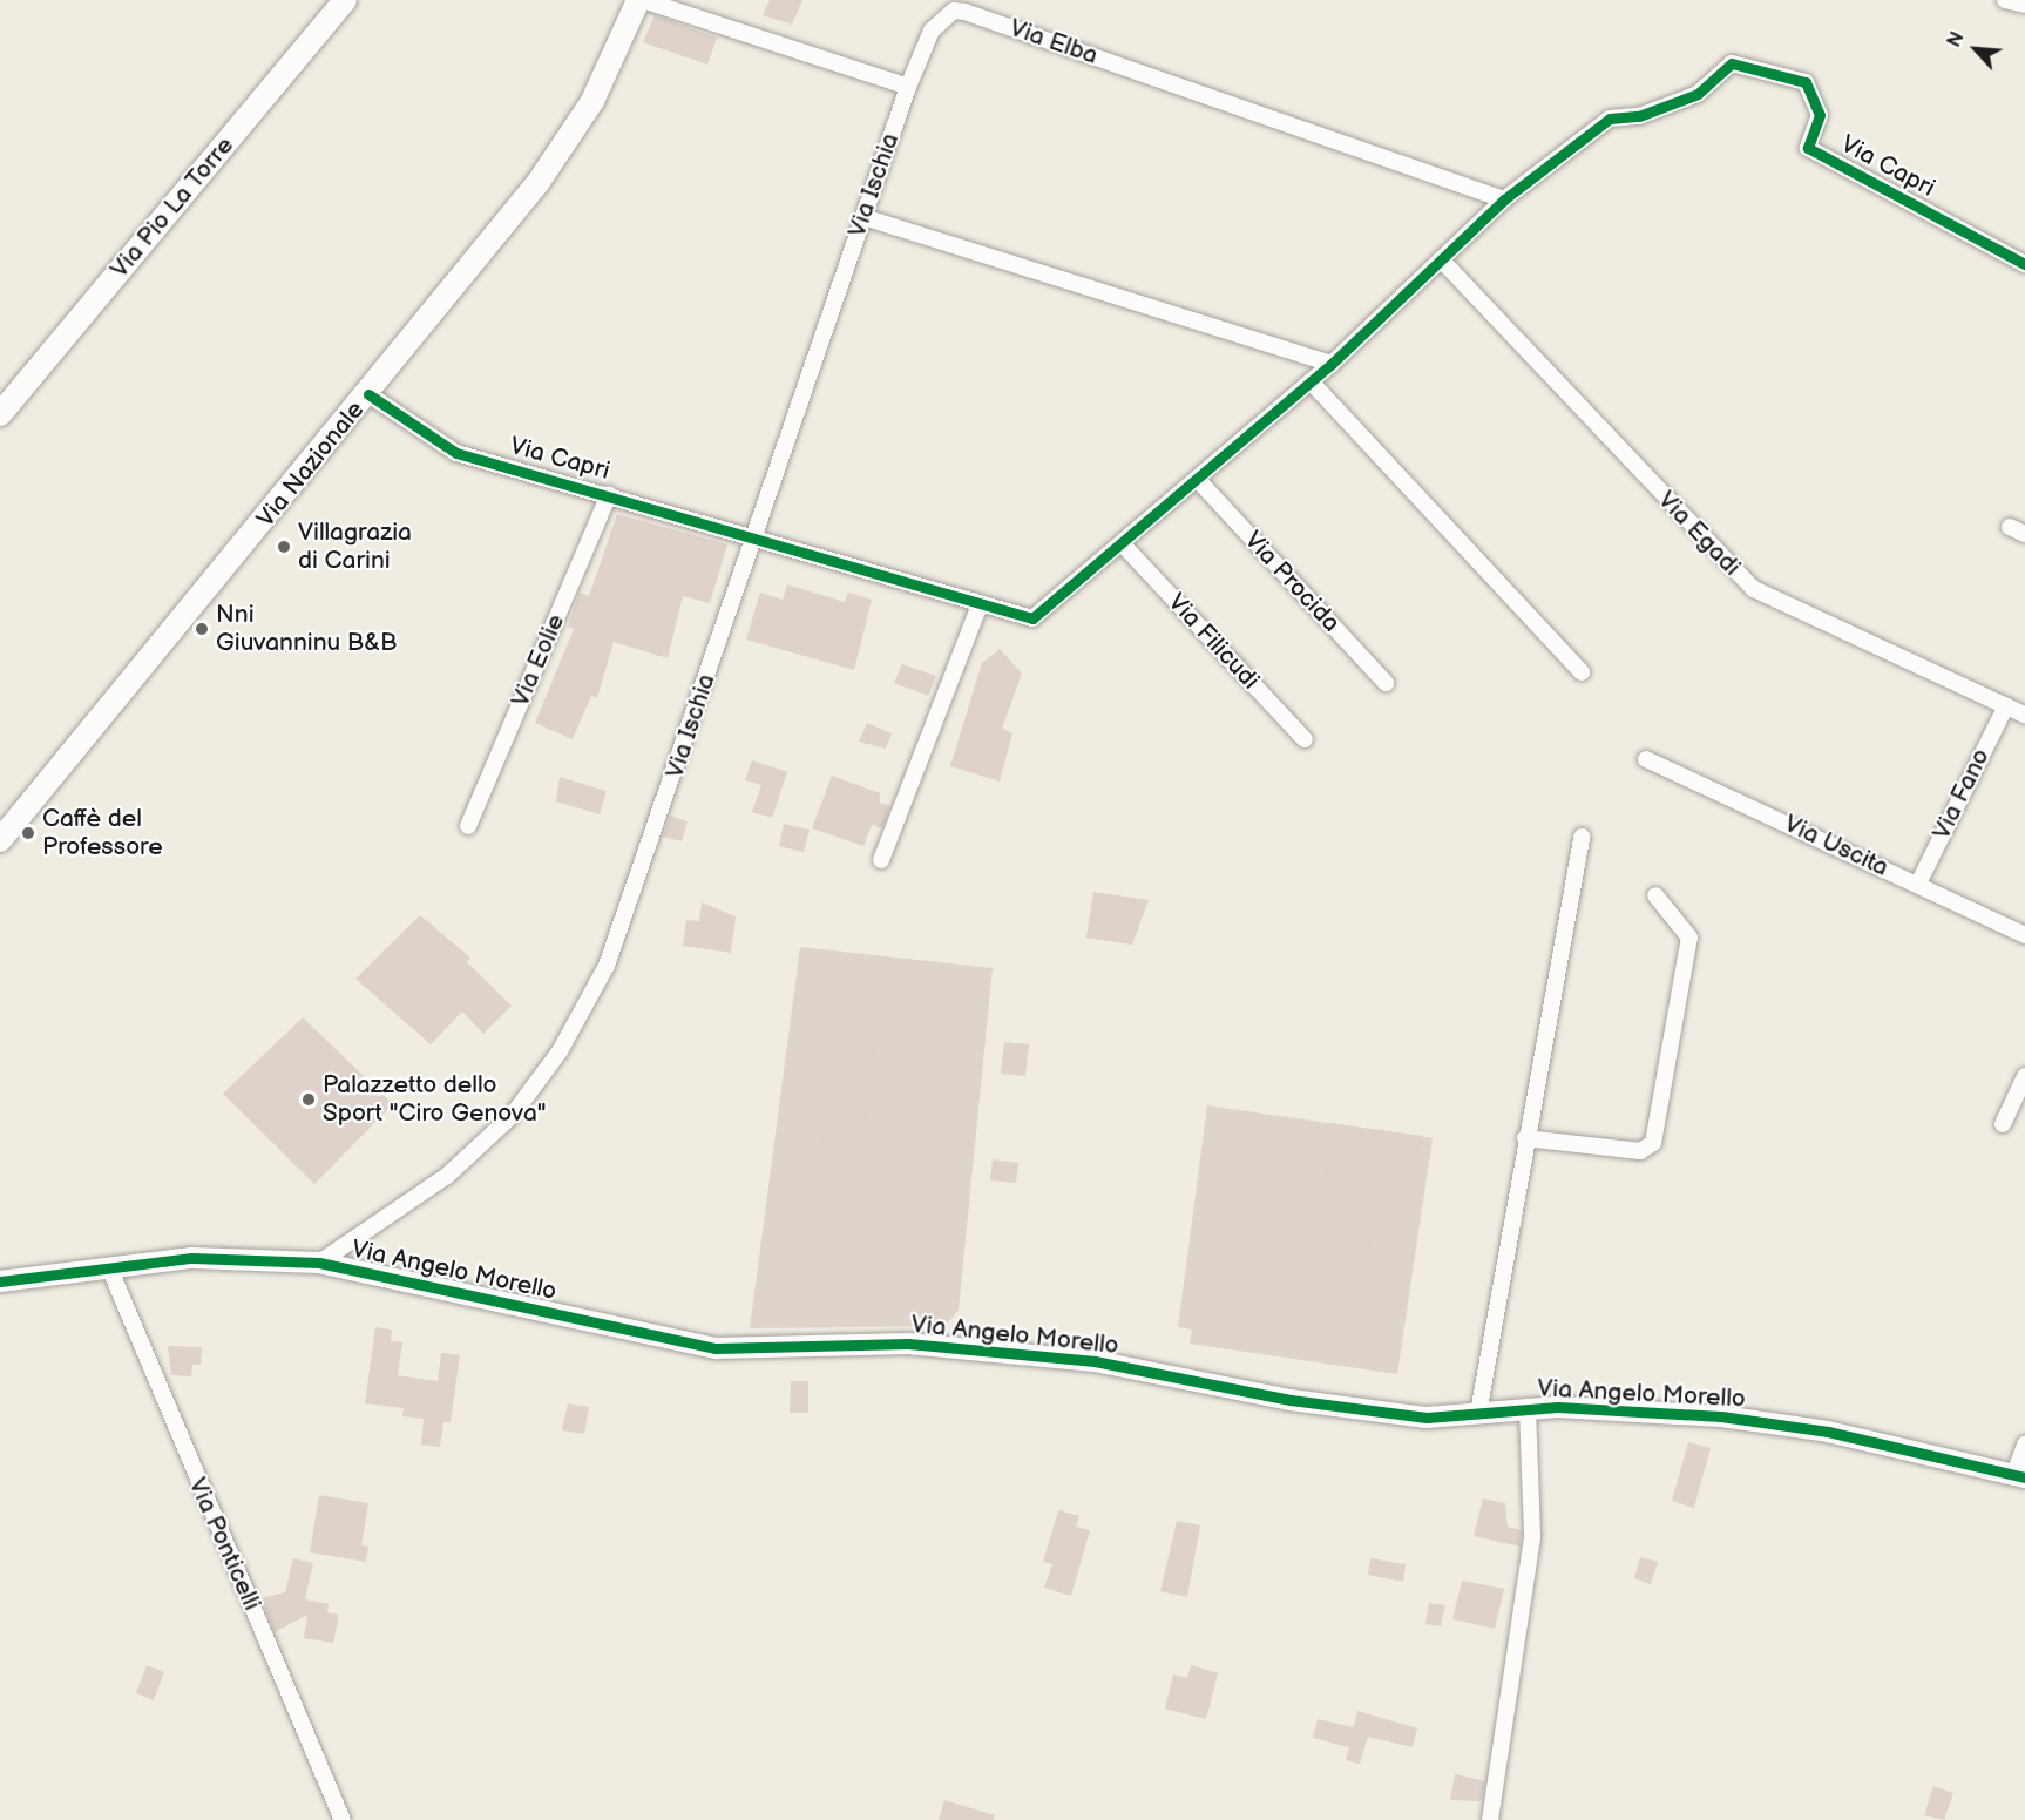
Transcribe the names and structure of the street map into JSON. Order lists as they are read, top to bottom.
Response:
{
  "streets": {
    "main road": ["Via Pio La Torre", "Via Nazionale"],
    "street": [
      "Via Elba",
      "Via Capri",
      "Via Ischia",
      "Via Egadi",
      "Via Procida",
      "Via Filicudi",
      "Via Eolie",
      "Via Fano",
      "Via Uscita",
      "Via Angelo Morello",
      "Via Ponticelli"
    ]
  },
  "crossings": [
    ["Via Elba", "Via Capri"],
    ["Via Elba", "Via Ischia"],
    ["Via Capri", "Via Ischia"],
    ["Via Capri", "Via Nazionale"],
    ["Via Capri", "Via Filicudi"],
    ["Via Capri", "Via Eolie"],
    ["Via Ischia", "Via Angelo Morello"],
    ["Via Egadi", "Via Fano"],
    ["Via Fano", "Via Uscita"],
    ["Via Angelo Morello", "Via Ponticelli"]
  ],
  "places": [
    "Villagrazia di Carini",
    "Nni Giuvanninu B&B",
    "Caffè del Professore",
    "Palazzetto dello Sport \"Ciro Genova\""
  ],
  "north": "top left"
}
